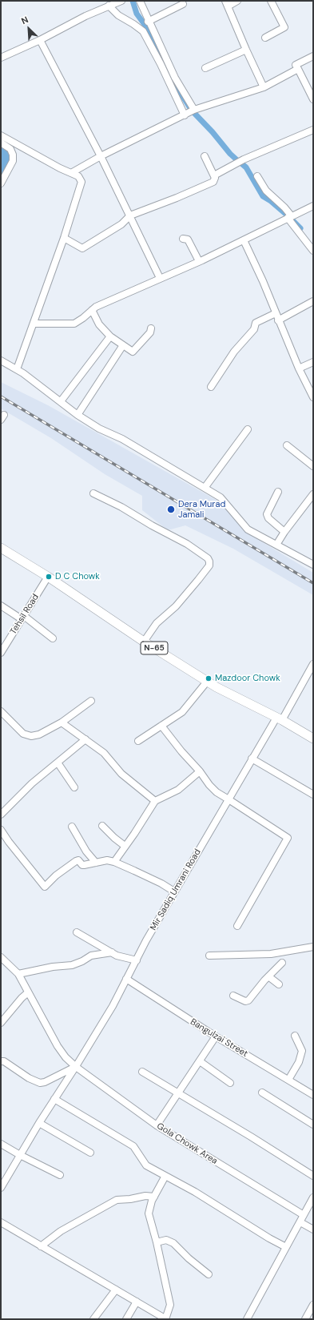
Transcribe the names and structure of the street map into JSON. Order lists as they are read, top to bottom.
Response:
{
  "streets": {
    "highway": ["N-65"],
    "street": [
      "Tehsil Road",
      "Mir Sadiq Umrani Road",
      "Bangulzai Street",
      "Gola Chowk Area"
    ]
  },
  "crossings": [
    ["Tehsil Road", "N-65"],
    ["N-65", "Mir Sadiq Umrani Road"],
    ["Mir Sadiq Umrani Road", "Bangulzai Street"],
    ["Mir Sadiq Umrani Road", "Gola Chowk Area"]
  ],
  "places": ["Dera Murad Jamali", "D C Chowk", "Mazdoor Chowk"],
  "north": "top left"
}
